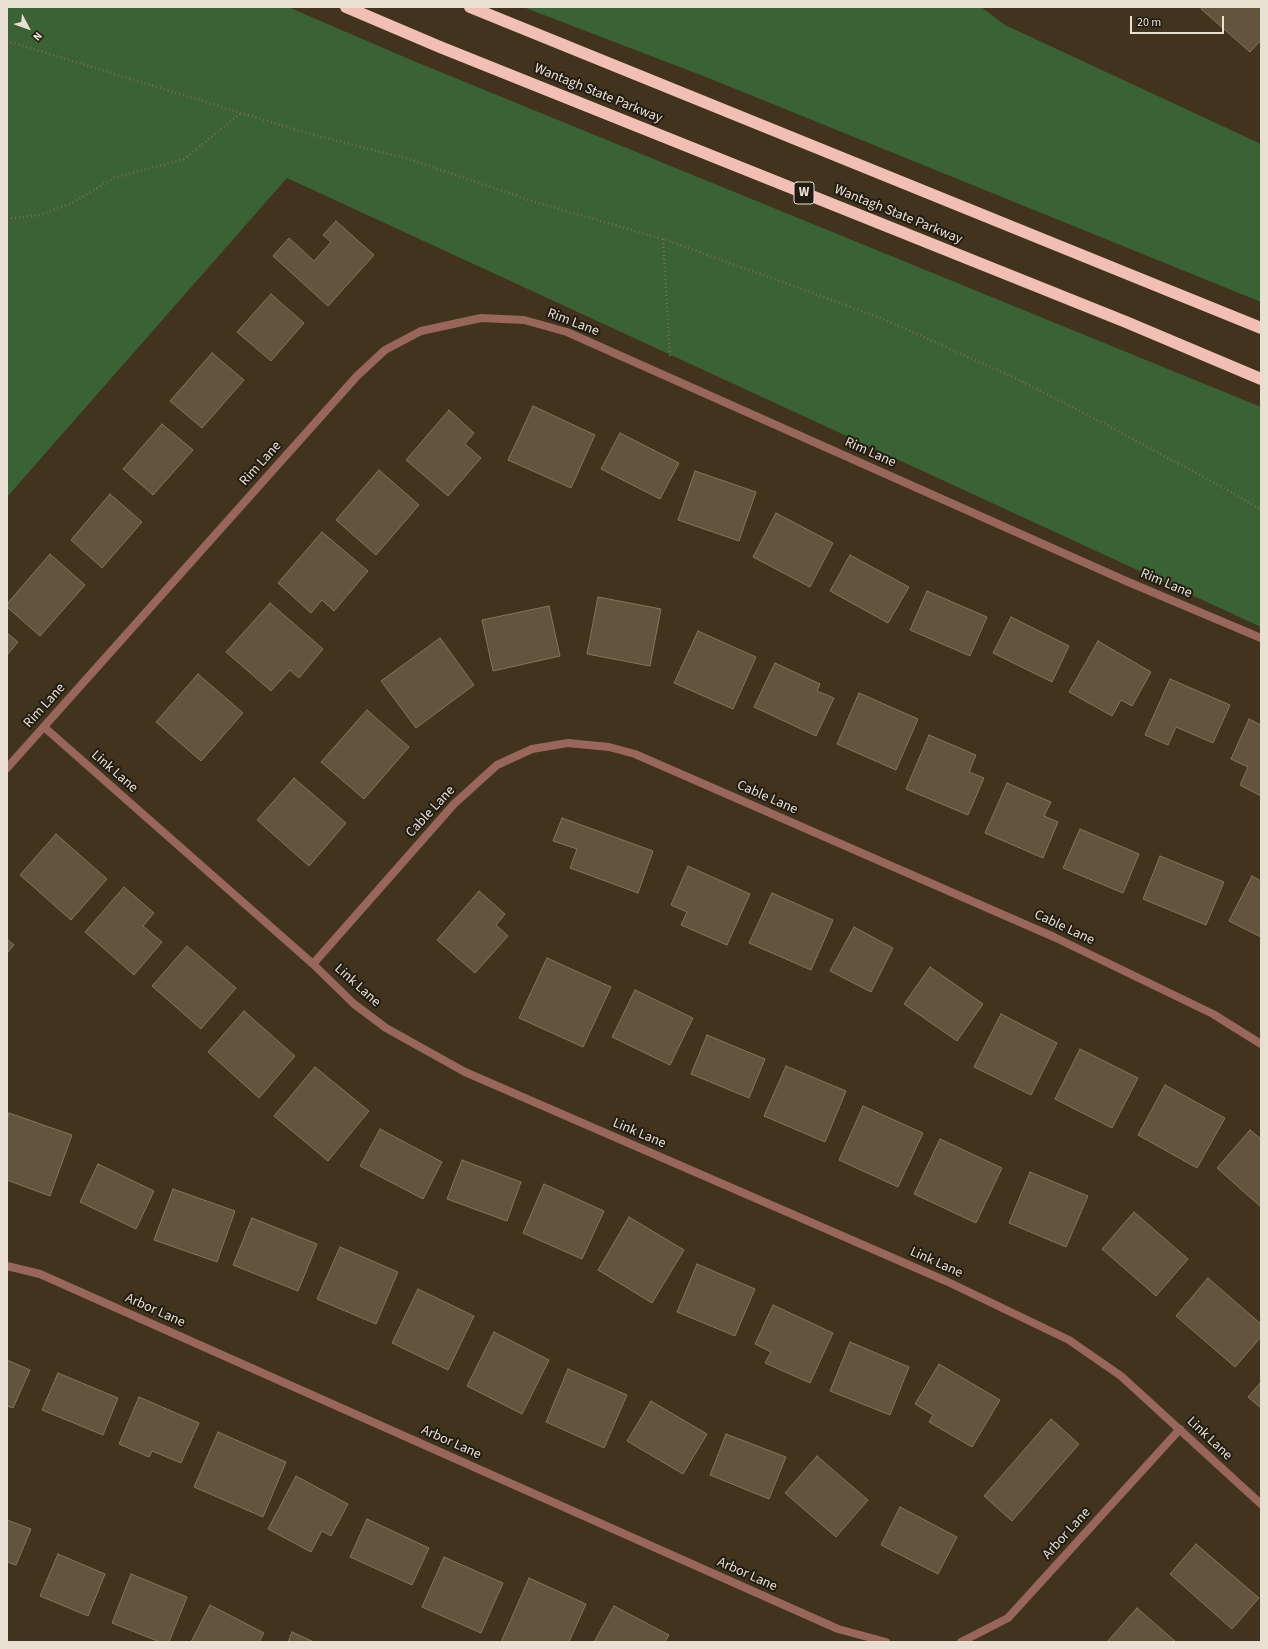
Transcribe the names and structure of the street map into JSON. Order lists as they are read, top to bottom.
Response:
{
  "streets": {
    "highway": ["Wantagh State Parkway", "W"],
    "street": [
      "Rim Lane",
      "Link Lane",
      "Cable Lane",
      "Arbor Lane"
    ]
  },
  "crossings": [
    ["Rim Lane", "Link Lane"],
    ["Link Lane", "Cable Lane"],
    ["Link Lane", "Arbor Lane"]
  ],
  "scale_bar": "20 m",
  "north": "bottom right"
}
